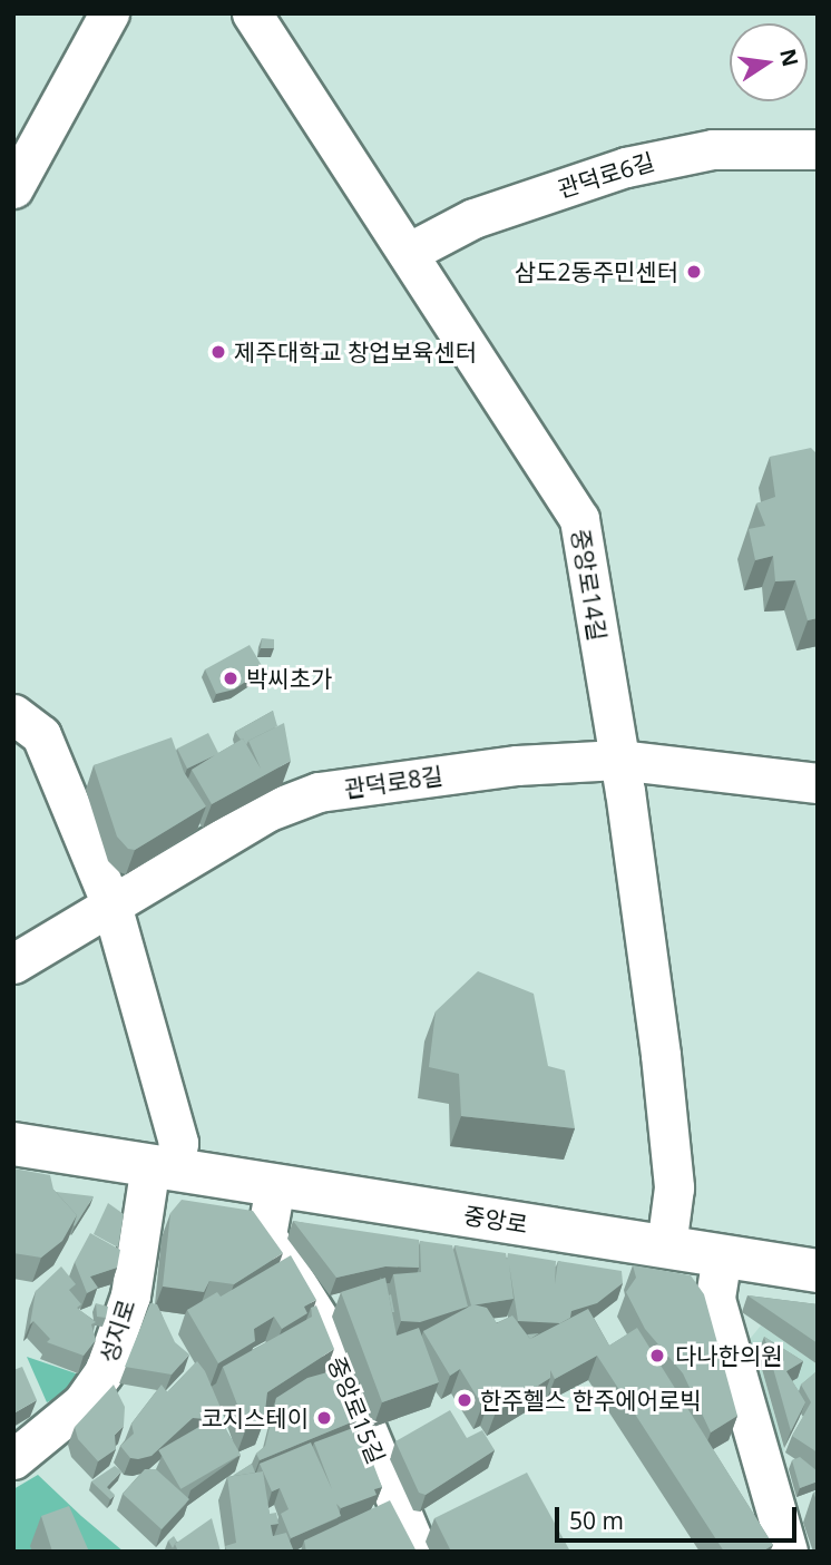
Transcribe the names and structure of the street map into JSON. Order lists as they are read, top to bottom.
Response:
{
  "streets": {
    "main road": ["중앙로"],
    "street": [
      "관덕로6길",
      "중앙로14길",
      "관덕로8길",
      "성지로",
      "중앙로15길"
    ]
  },
  "crossings": [
    ["관덕로6길", "중앙로14길"],
    ["중앙로14길", "관덕로8길"],
    ["중앙로14길", "중앙로"],
    ["중앙로", "성지로"],
    ["중앙로", "중앙로15길"]
  ],
  "places": [
    "삼도2동주민센터",
    "제주대학교 창업보육센터",
    "박씨초가",
    "다나한의원",
    "한주헬스 한주에어로빅",
    "코지스테이"
  ],
  "scale_bar": "50 m",
  "north": "right"
}
